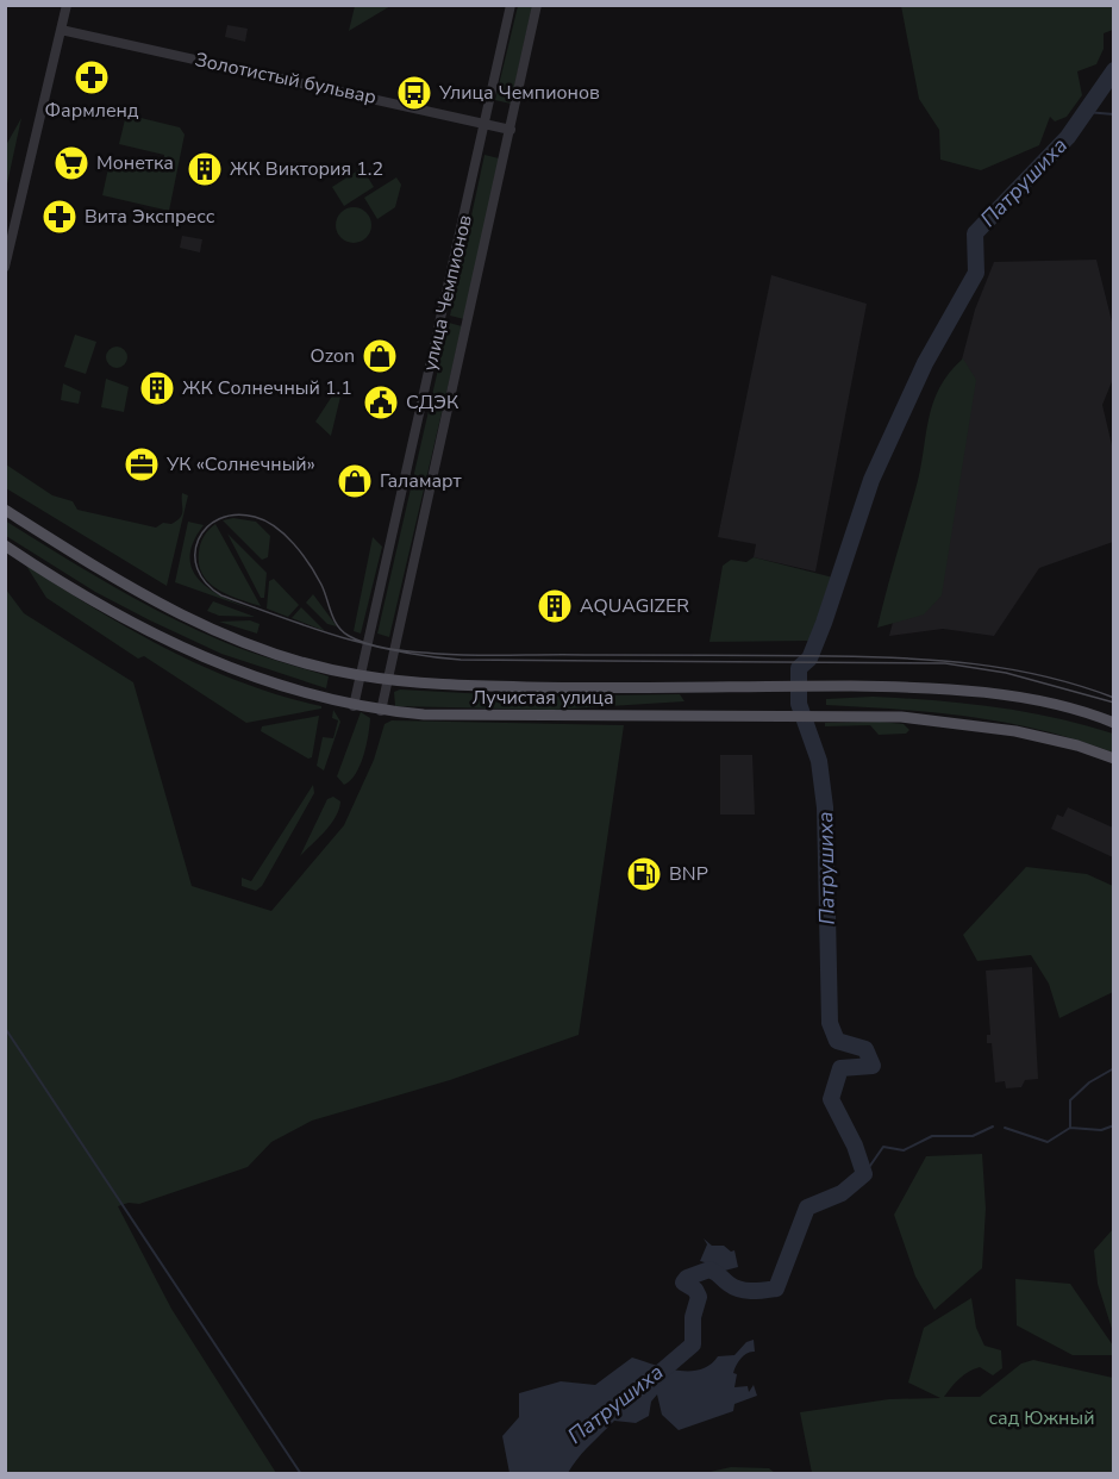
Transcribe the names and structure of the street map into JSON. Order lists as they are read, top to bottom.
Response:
{
  "streets": {
    "main road": ["Лучистая улица"],
    "street": ["Золотистый бульвар", "улица Чемпионов"]
  },
  "crossings": [
    ["Золотистый бульвар", "улица Чемпионов"],
    ["улица Чемпионов", "Лучистая улица"]
  ],
  "water": ["Патрушиха"],
  "parks": ["сад Южный"],
  "places": {
    "pharmacy": ["Фармленд", "Вита Экспресс"],
    "bus stop": ["Улица Чемпионов"],
    "supermarket": ["Монетка"],
    "building": ["ЖК Виктория 1.2", "ЖК Солнечный 1.1", "AQUAGIZER"],
    "shop": ["Ozon", "Галамарт"],
    "public building": ["СДЭК"],
    "office": ["УК «Солнечный»"],
    "fuel station": ["BNP"]
  }
}
